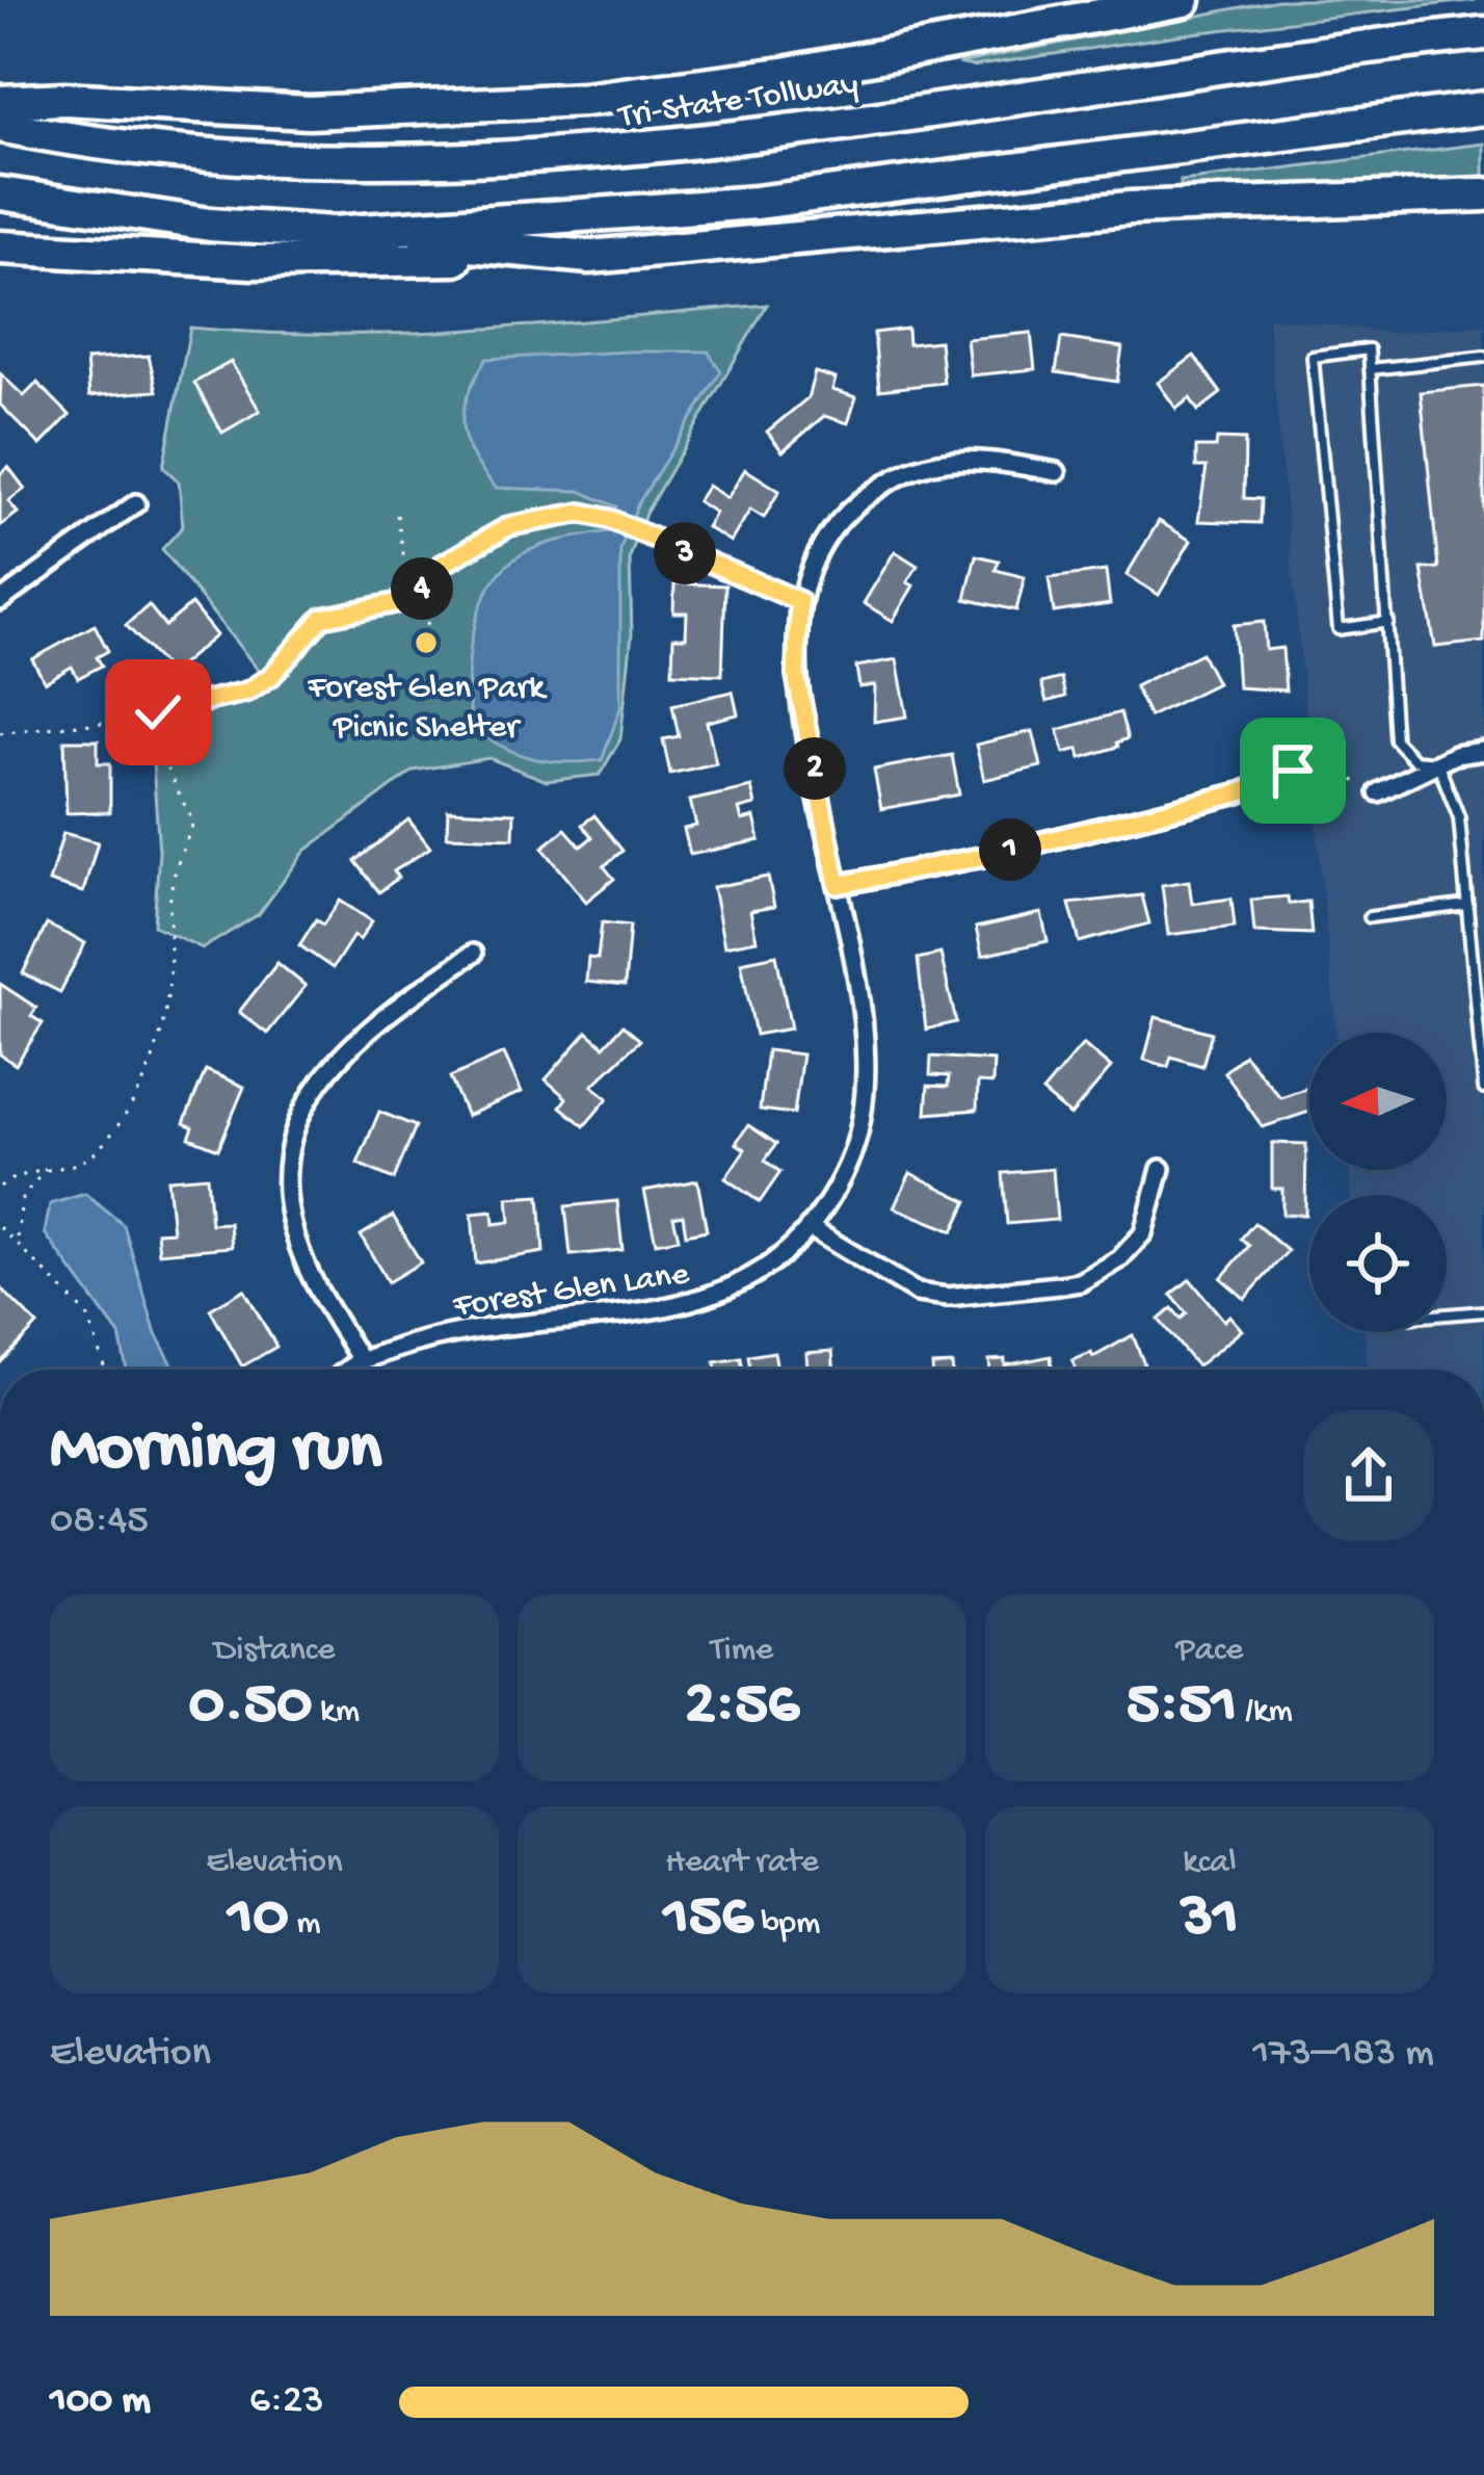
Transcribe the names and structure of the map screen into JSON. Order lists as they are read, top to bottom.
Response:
{
  "streets": {
    "highway": ["Tri-State Tollway"],
    "street": ["Forest Glen Lane"]
  },
  "places": ["Forest Glen Park Picnic Shelter"],
  "north": "left",
  "page": {
    "pins": [
      "3",
      "4",
      "2",
      "1"
    ],
    "heading": ["Morning run", "08:45"],
    "stats": [
      ["Distance", "0.50 km"],
      ["Time", "2:56"],
      ["Pace", "5:51 /km"],
      ["Elevation", "10 m"],
      ["Heart rate", "156 bpm"],
      ["kcal", "31"]
    ],
    "chart": ["Elevation", "173–183 m"],
    "list": [
      {
        "name": "100 m",
        "note": "6:23"
      }
    ]
  }
}
